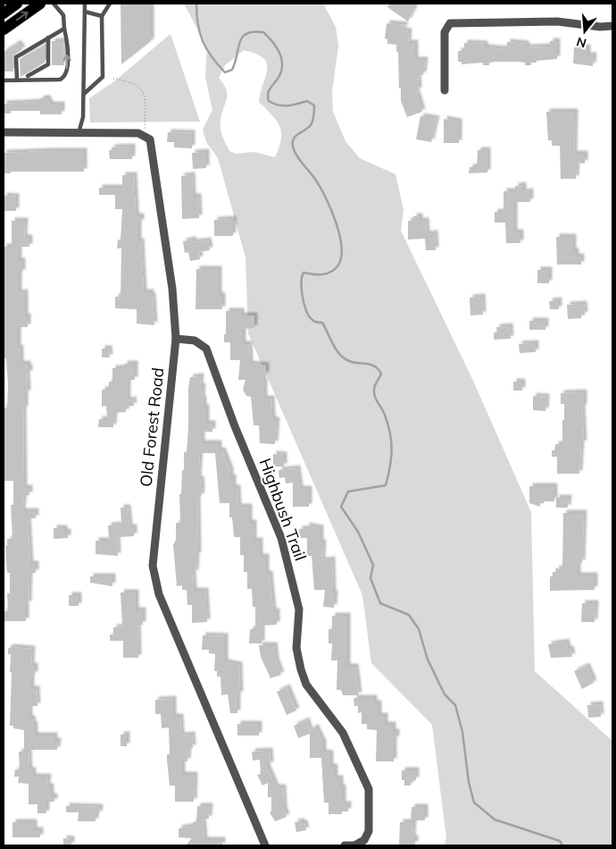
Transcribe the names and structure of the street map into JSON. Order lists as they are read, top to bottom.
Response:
{
  "streets": {
    "street": ["Old Forest Road", "Highbush Trail"]
  },
  "crossings": [
    ["Old Forest Road", "Highbush Trail"]
  ],
  "north": "bottom"
}
